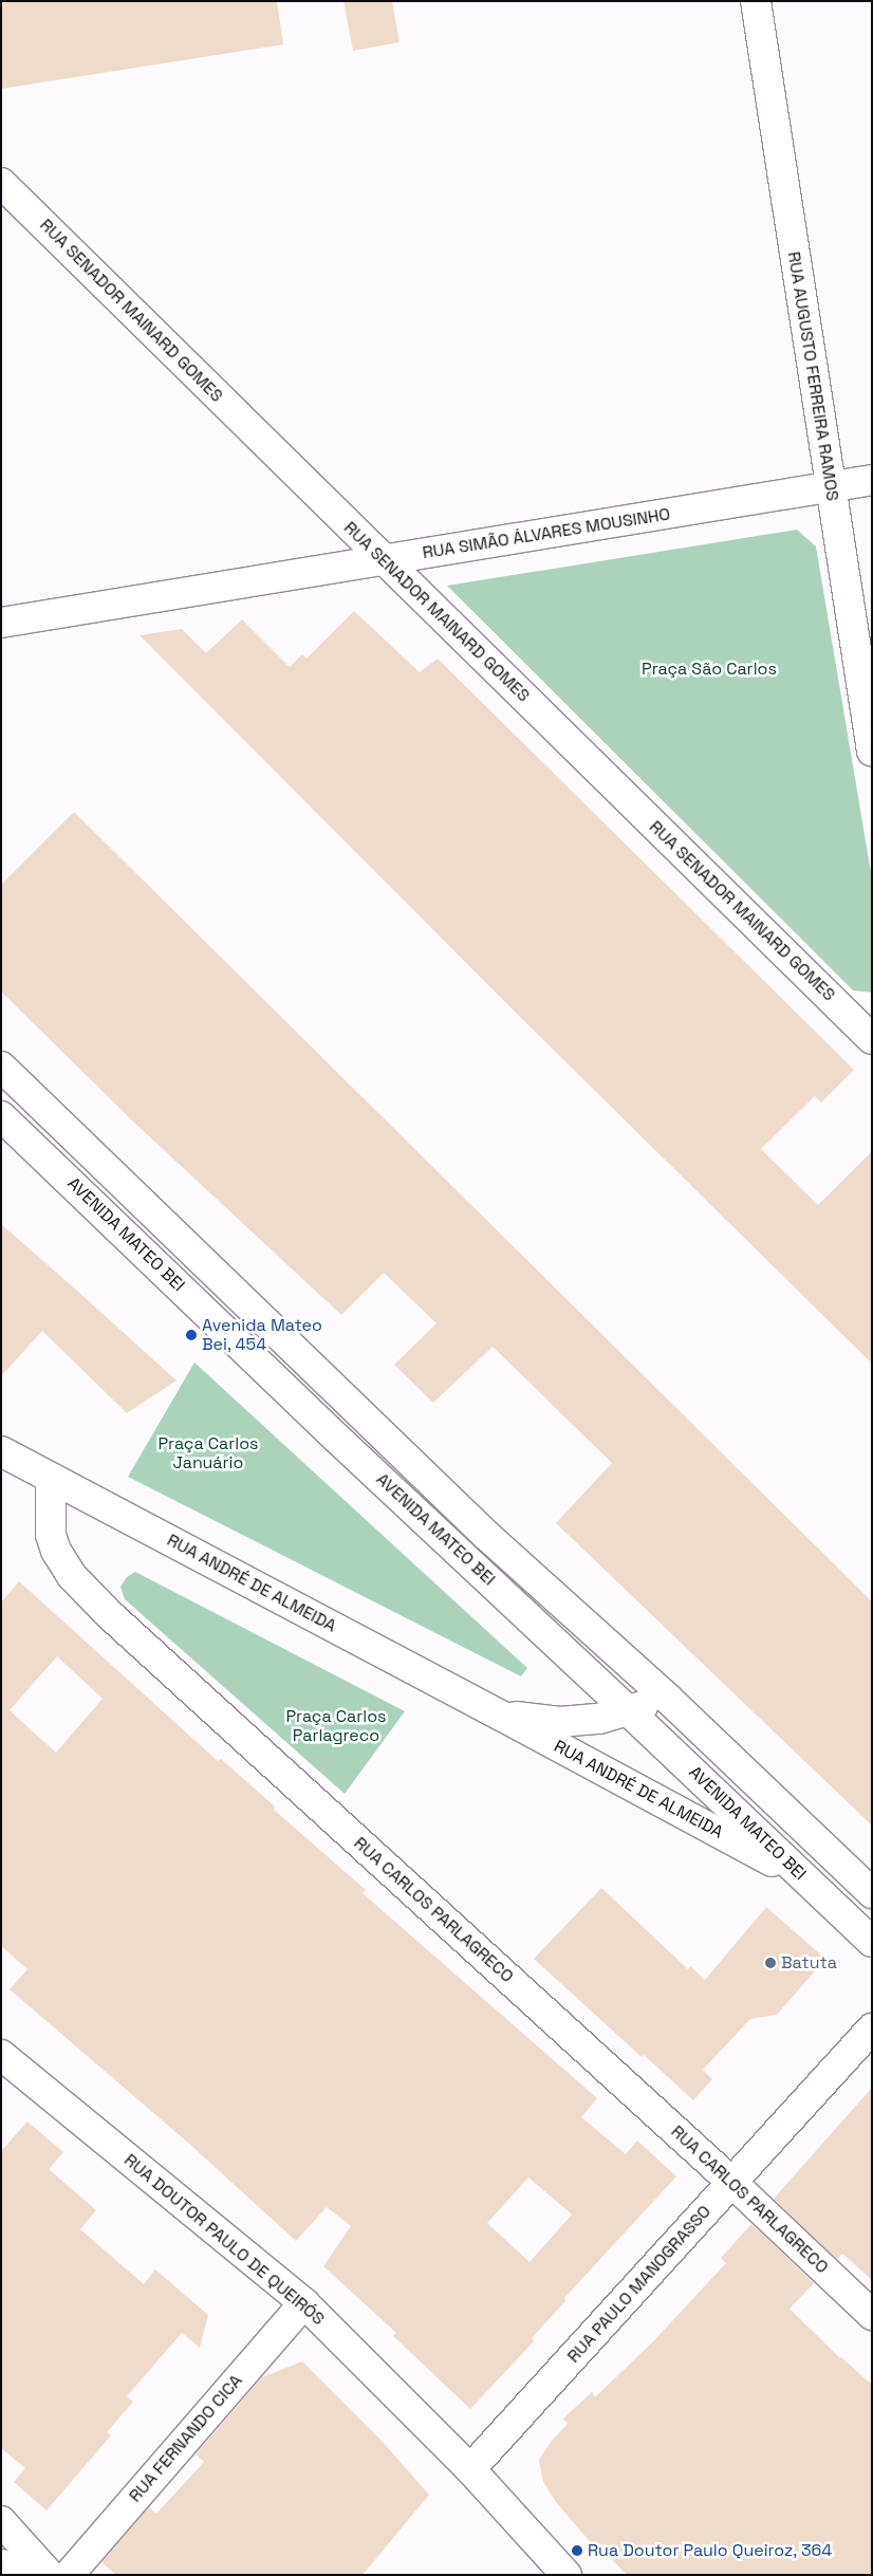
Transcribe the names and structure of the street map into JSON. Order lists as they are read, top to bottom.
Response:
{
  "streets": {
    "street": [
      "RUA SENADOR MAINARD GOMES",
      "RUA AUGUSTO FERREIRA RAMOS",
      "RUA SIMÃO ÁLVARES MOUSINHO",
      "AVENIDA MATEO BEI",
      "RUA ANDRÉ DE ALMEIDA",
      "RUA CARLOS PARLAGRECO",
      "RUA DOUTOR PAULO DE QUEIRÓS",
      "RUA PAULO MANOGRASSO",
      "RUA FERNANDO CICA"
    ]
  },
  "crossings": [
    ["RUA SENADOR MAINARD GOMES", "RUA SIMÃO ÁLVARES MOUSINHO"],
    ["RUA AUGUSTO FERREIRA RAMOS", "RUA SIMÃO ÁLVARES MOUSINHO"],
    ["AVENIDA MATEO BEI", "RUA ANDRÉ DE ALMEIDA"],
    ["RUA ANDRÉ DE ALMEIDA", "RUA CARLOS PARLAGRECO"],
    ["RUA CARLOS PARLAGRECO", "RUA PAULO MANOGRASSO"],
    ["RUA DOUTOR PAULO DE QUEIRÓS", "RUA PAULO MANOGRASSO"],
    ["RUA DOUTOR PAULO DE QUEIRÓS", "RUA FERNANDO CICA"]
  ],
  "parks": ["Praça São Carlos", "Praça Carlos Januário", "Praça Carlos Parlagreco"],
  "places": ["Avenida Mateo Bei, 454", "Batuta", "Rua Doutor Paulo Queiroz, 364"]
}
